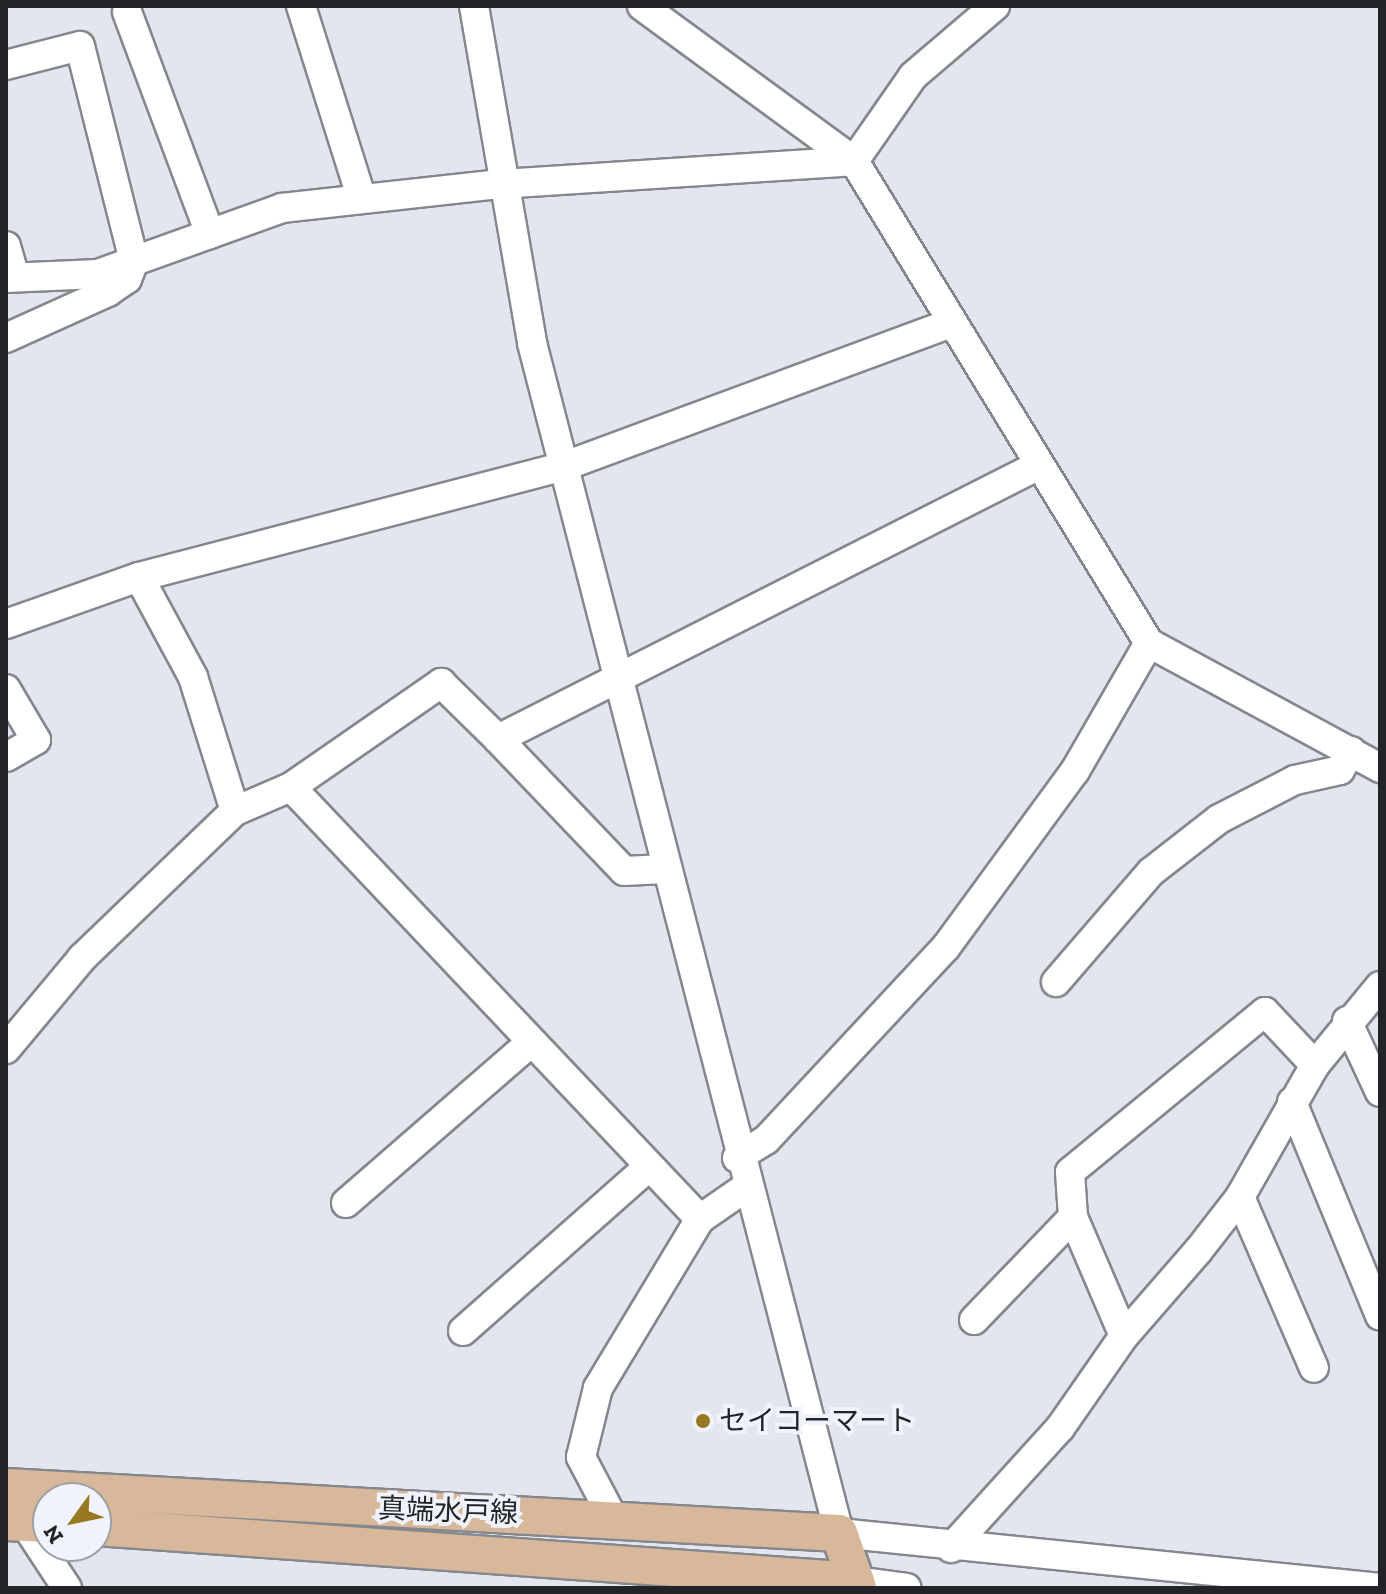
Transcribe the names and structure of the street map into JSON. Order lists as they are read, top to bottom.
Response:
{
  "streets": {
    "main road": ["真端水戸線"]
  },
  "places": ["セイコーマート"],
  "north": "bottom left"
}
